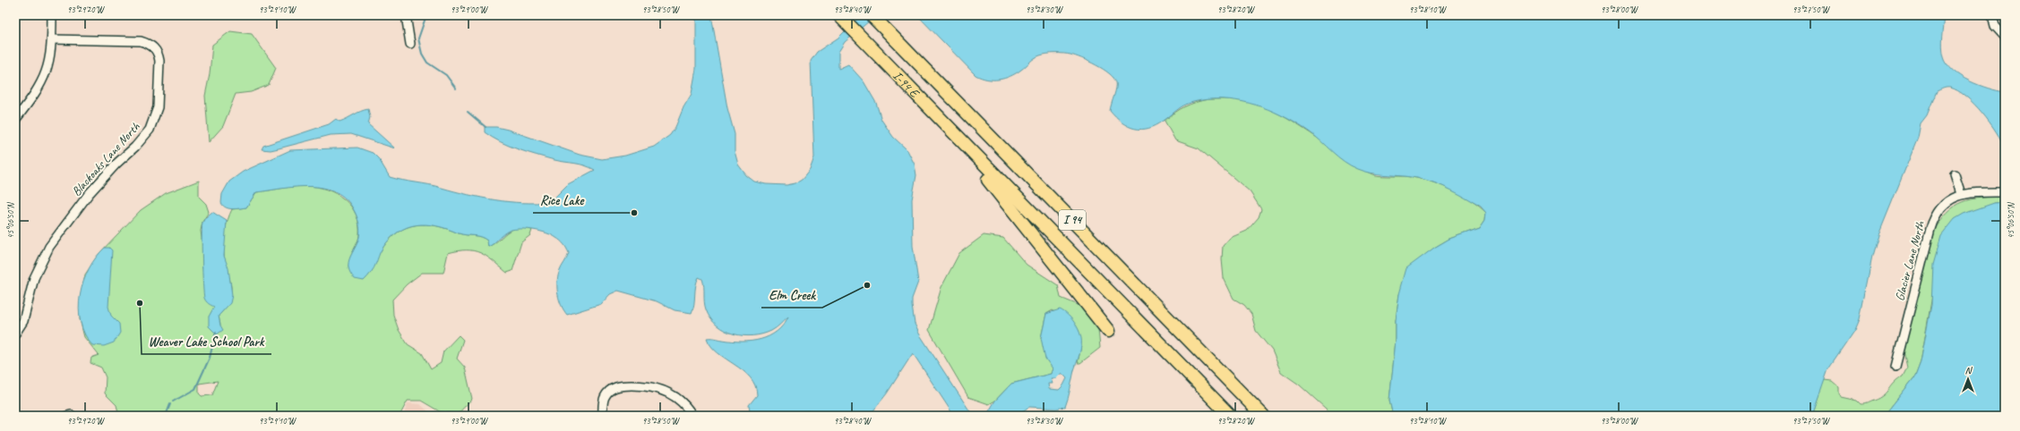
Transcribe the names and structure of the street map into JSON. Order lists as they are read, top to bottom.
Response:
{
  "streets": {
    "highway": ["I-94 E", "I 94"],
    "street": ["Blackoaks Lane North", "Glacier Lane North"]
  },
  "crossings": [
    ["I-94 E", "I 94"]
  ],
  "places": ["Rice Lake", "Elm Creek", "Weaver Lake School Park"],
  "north": "top",
  "coordinates": [
    "93°29'20\"W",
    "93°29'10\"W",
    "93°29'00\"W",
    "93°28'50\"W",
    "93°28'40\"W",
    "93°28'30\"W",
    "93°28'20\"W",
    "93°28'10\"W",
    "93°28'00\"W",
    "93°27'50\"W",
    "45°06'50\"N"
  ]
}
